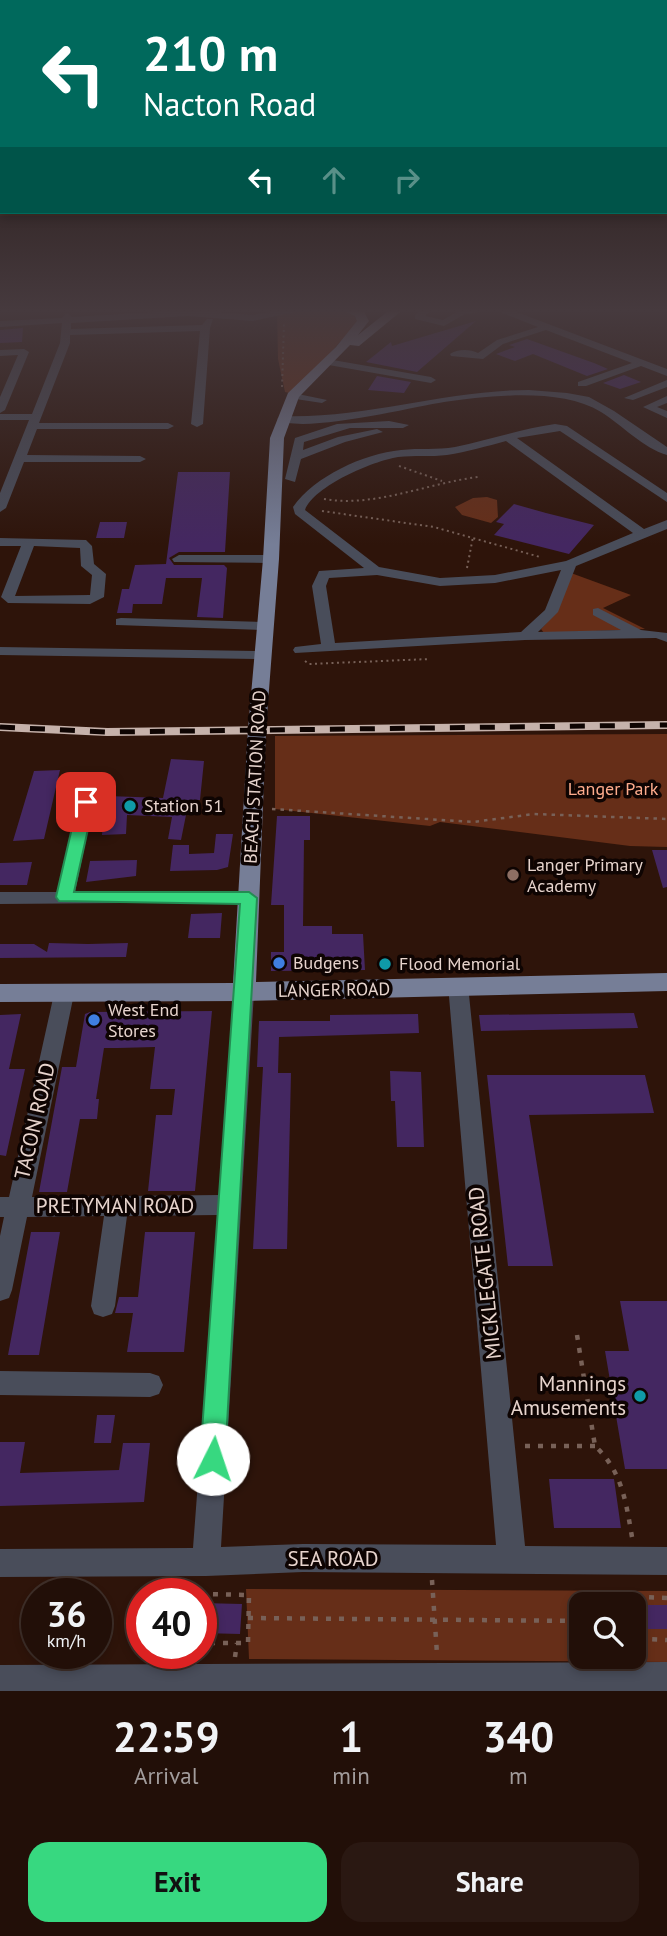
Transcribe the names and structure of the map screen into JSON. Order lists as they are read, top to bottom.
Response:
{
  "streets": {
    "main road": ["BEACH STATION ROAD", "LANGER ROAD"],
    "street": [
      "TACON ROAD",
      "PRETYMAN ROAD",
      "MICKLEGATE ROAD",
      "SEA ROAD"
    ]
  },
  "crossings": [
    ["BEACH STATION ROAD", "LANGER ROAD"],
    ["BEACH STATION ROAD", "PRETYMAN ROAD"],
    ["BEACH STATION ROAD", "SEA ROAD"],
    ["LANGER ROAD", "TACON ROAD"],
    ["LANGER ROAD", "MICKLEGATE ROAD"],
    ["TACON ROAD", "PRETYMAN ROAD"],
    ["MICKLEGATE ROAD", "SEA ROAD"]
  ],
  "parks": ["Langer Park"],
  "places": [
    "Station 51",
    "Langer Primary Academy",
    "Budgens",
    "Flood Memorial",
    "West End Stores",
    "Mannings Amusements"
  ],
  "page": {
    "turn": ["210 m", "Nacton Road"],
    "speed": "36 km/h",
    "limit": "40",
    "eta": [
      "22:59",
      "Arrival",
      "1",
      "min",
      "340",
      "m"
    ],
    "buttons": ["Exit", "Share"]
  }
}
